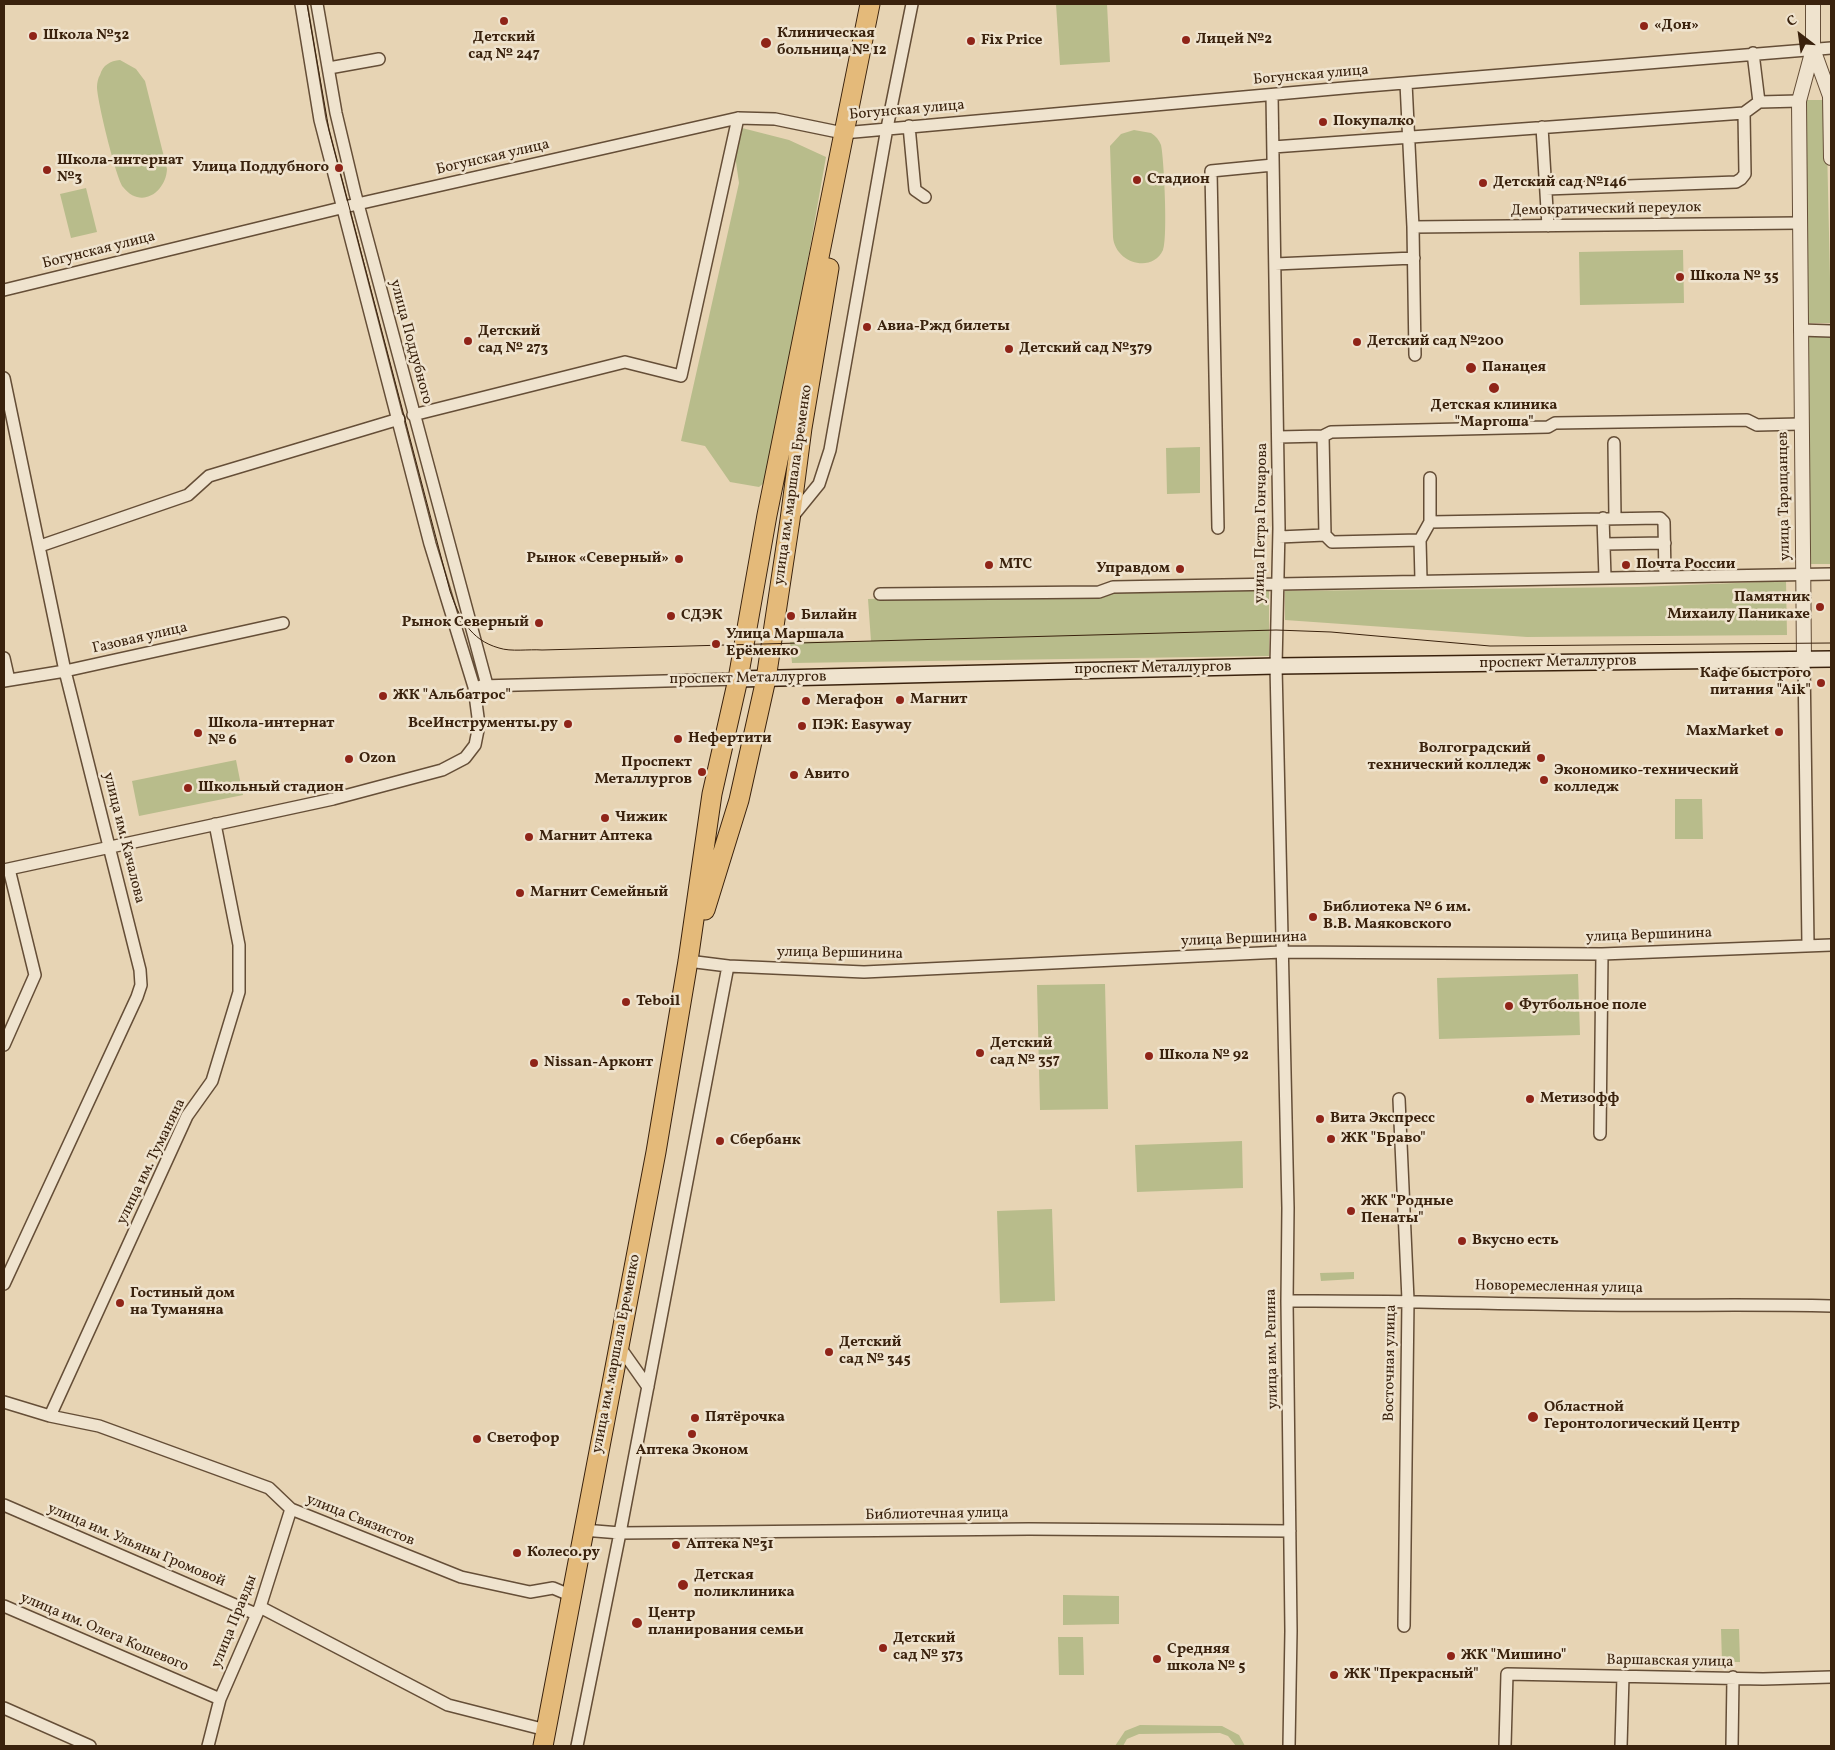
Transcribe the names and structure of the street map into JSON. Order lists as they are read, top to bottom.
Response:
{
  "streets": {
    "highway": ["улица им. маршала Еременко"],
    "main road": ["проспект Металлургов"],
    "street": [
      "Богунская улица",
      "Демократический переулок",
      "улица Поддубного",
      "улица Таращанцев",
      "улица Петра Гончарова",
      "Газовая улица",
      "улица им. Качалова",
      "улица Вершинина",
      "улица им. Туманяна",
      "Новоремесленная улица",
      "улица им. Репина",
      "Восточная улица",
      "Библиотечная улица",
      "улица Связистов",
      "улица им. Ульяны Громовой",
      "улица Правды",
      "улица им. Олега Кошевого",
      "Варшавская улица"
    ]
  },
  "crossings": [
    ["Богунская улица", "улица Поддубного"],
    ["Богунская улица", "улица им. маршала Еременко"],
    ["Богунская улица", "улица Таращанцев"],
    ["Богунская улица", "улица Петра Гончарова"],
    ["Демократический переулок", "улица Таращанцев"],
    ["улица Поддубного", "проспект Металлургов"],
    ["улица Поддубного", "улица им. Качалова"],
    ["улица Поддубного", "улица им. Туманяна"],
    ["улица им. маршала Еременко", "проспект Металлургов"],
    ["улица им. маршала Еременко", "улица Вершинина"],
    ["улица им. маршала Еременко", "Библиотечная улица"],
    ["улица им. маршала Еременко", "улица Связистов"],
    ["улица им. маршала Еременко", "улица им. Ульяны Громовой"],
    ["улица Таращанцев", "проспект Металлургов"],
    ["улица Таращанцев", "улица Вершинина"],
    ["улица Петра Гончарова", "проспект Металлургов"],
    ["улица Петра Гончарова", "улица Вершинина"],
    ["улица Петра Гончарова", "улица им. Репина"],
    ["Газовая улица", "улица им. Качалова"],
    ["улица Вершинина", "улица им. Репина"],
    ["улица им. Туманяна", "улица Связистов"],
    ["Новоремесленная улица", "улица им. Репина"],
    ["Новоремесленная улица", "Восточная улица"],
    ["улица им. Репина", "Библиотечная улица"],
    ["улица Связистов", "улица Правды"],
    ["улица им. Ульяны Громовой", "улица Правды"],
    ["улица Правды", "улица им. Олега Кошевого"]
  ],
  "places": [
    "Детский сад № 247",
    "«Дон»",
    "Школа №32",
    "Лицей №2",
    "Fix Price",
    "Клиническая больница № 12",
    "Покупалко",
    "Улица Поддубного",
    "Школа-интернат №3",
    "Стадион",
    "Детский сад №146",
    "Школа № 35",
    "Авиа-Ржд билеты",
    "Детский сад № 273",
    "Детский сад №200",
    "Детский сад №379",
    "Панацея",
    "Детская клиника \"Маргоша\"",
    "Рынок «Северный»",
    "МТС",
    "Почта России",
    "Управдом",
    "Памятник Михаилу Паникахе",
    "СДЭК",
    "Билайн",
    "Рынок Северный",
    "Улица Маршала Ерёменко",
    "Кафе быстрого питания \"Aik\"",
    "ЖК \"Альбатрос\"",
    "Магнит",
    "Мегафон",
    "ВсеИнструменты.ру",
    "ПЭК: Easyway",
    "MaxMarket",
    "Школа-интернат № 6",
    "Нефертити",
    "Волгоградский технический колледж",
    "Ozon",
    "Проспект Металлургов",
    "Авито",
    "Экономико-технический колледж",
    "Школьный стадион",
    "Чижик",
    "Магнит Аптека",
    "Магнит Семейный",
    "Библиотека № 6 им. В.В. Маяковского",
    "Teboil",
    "Футбольное поле",
    "Детский сад № 357",
    "Школа № 92",
    "Nissan-Арконт",
    "Метизофф",
    "Вита Экспресс",
    "ЖК \"Браво\"",
    "Сбербанк",
    "ЖК \"Родные Пенаты\"",
    "Вкусно есть",
    "Гостиный дом на Туманяна",
    "Детский сад № 345",
    "Областной Геронтологический Центр",
    "Пятёрочка",
    "Аптека Эконом",
    "Светофор",
    "Аптека №31",
    "Колесо.ру",
    "Детская поликлиника",
    "Центр планирования семьи",
    "Детский сад № 373",
    "ЖК \"Мишино\"",
    "Средняя школа № 5",
    "ЖК \"Прекрасный\""
  ],
  "north": "top left"
}
